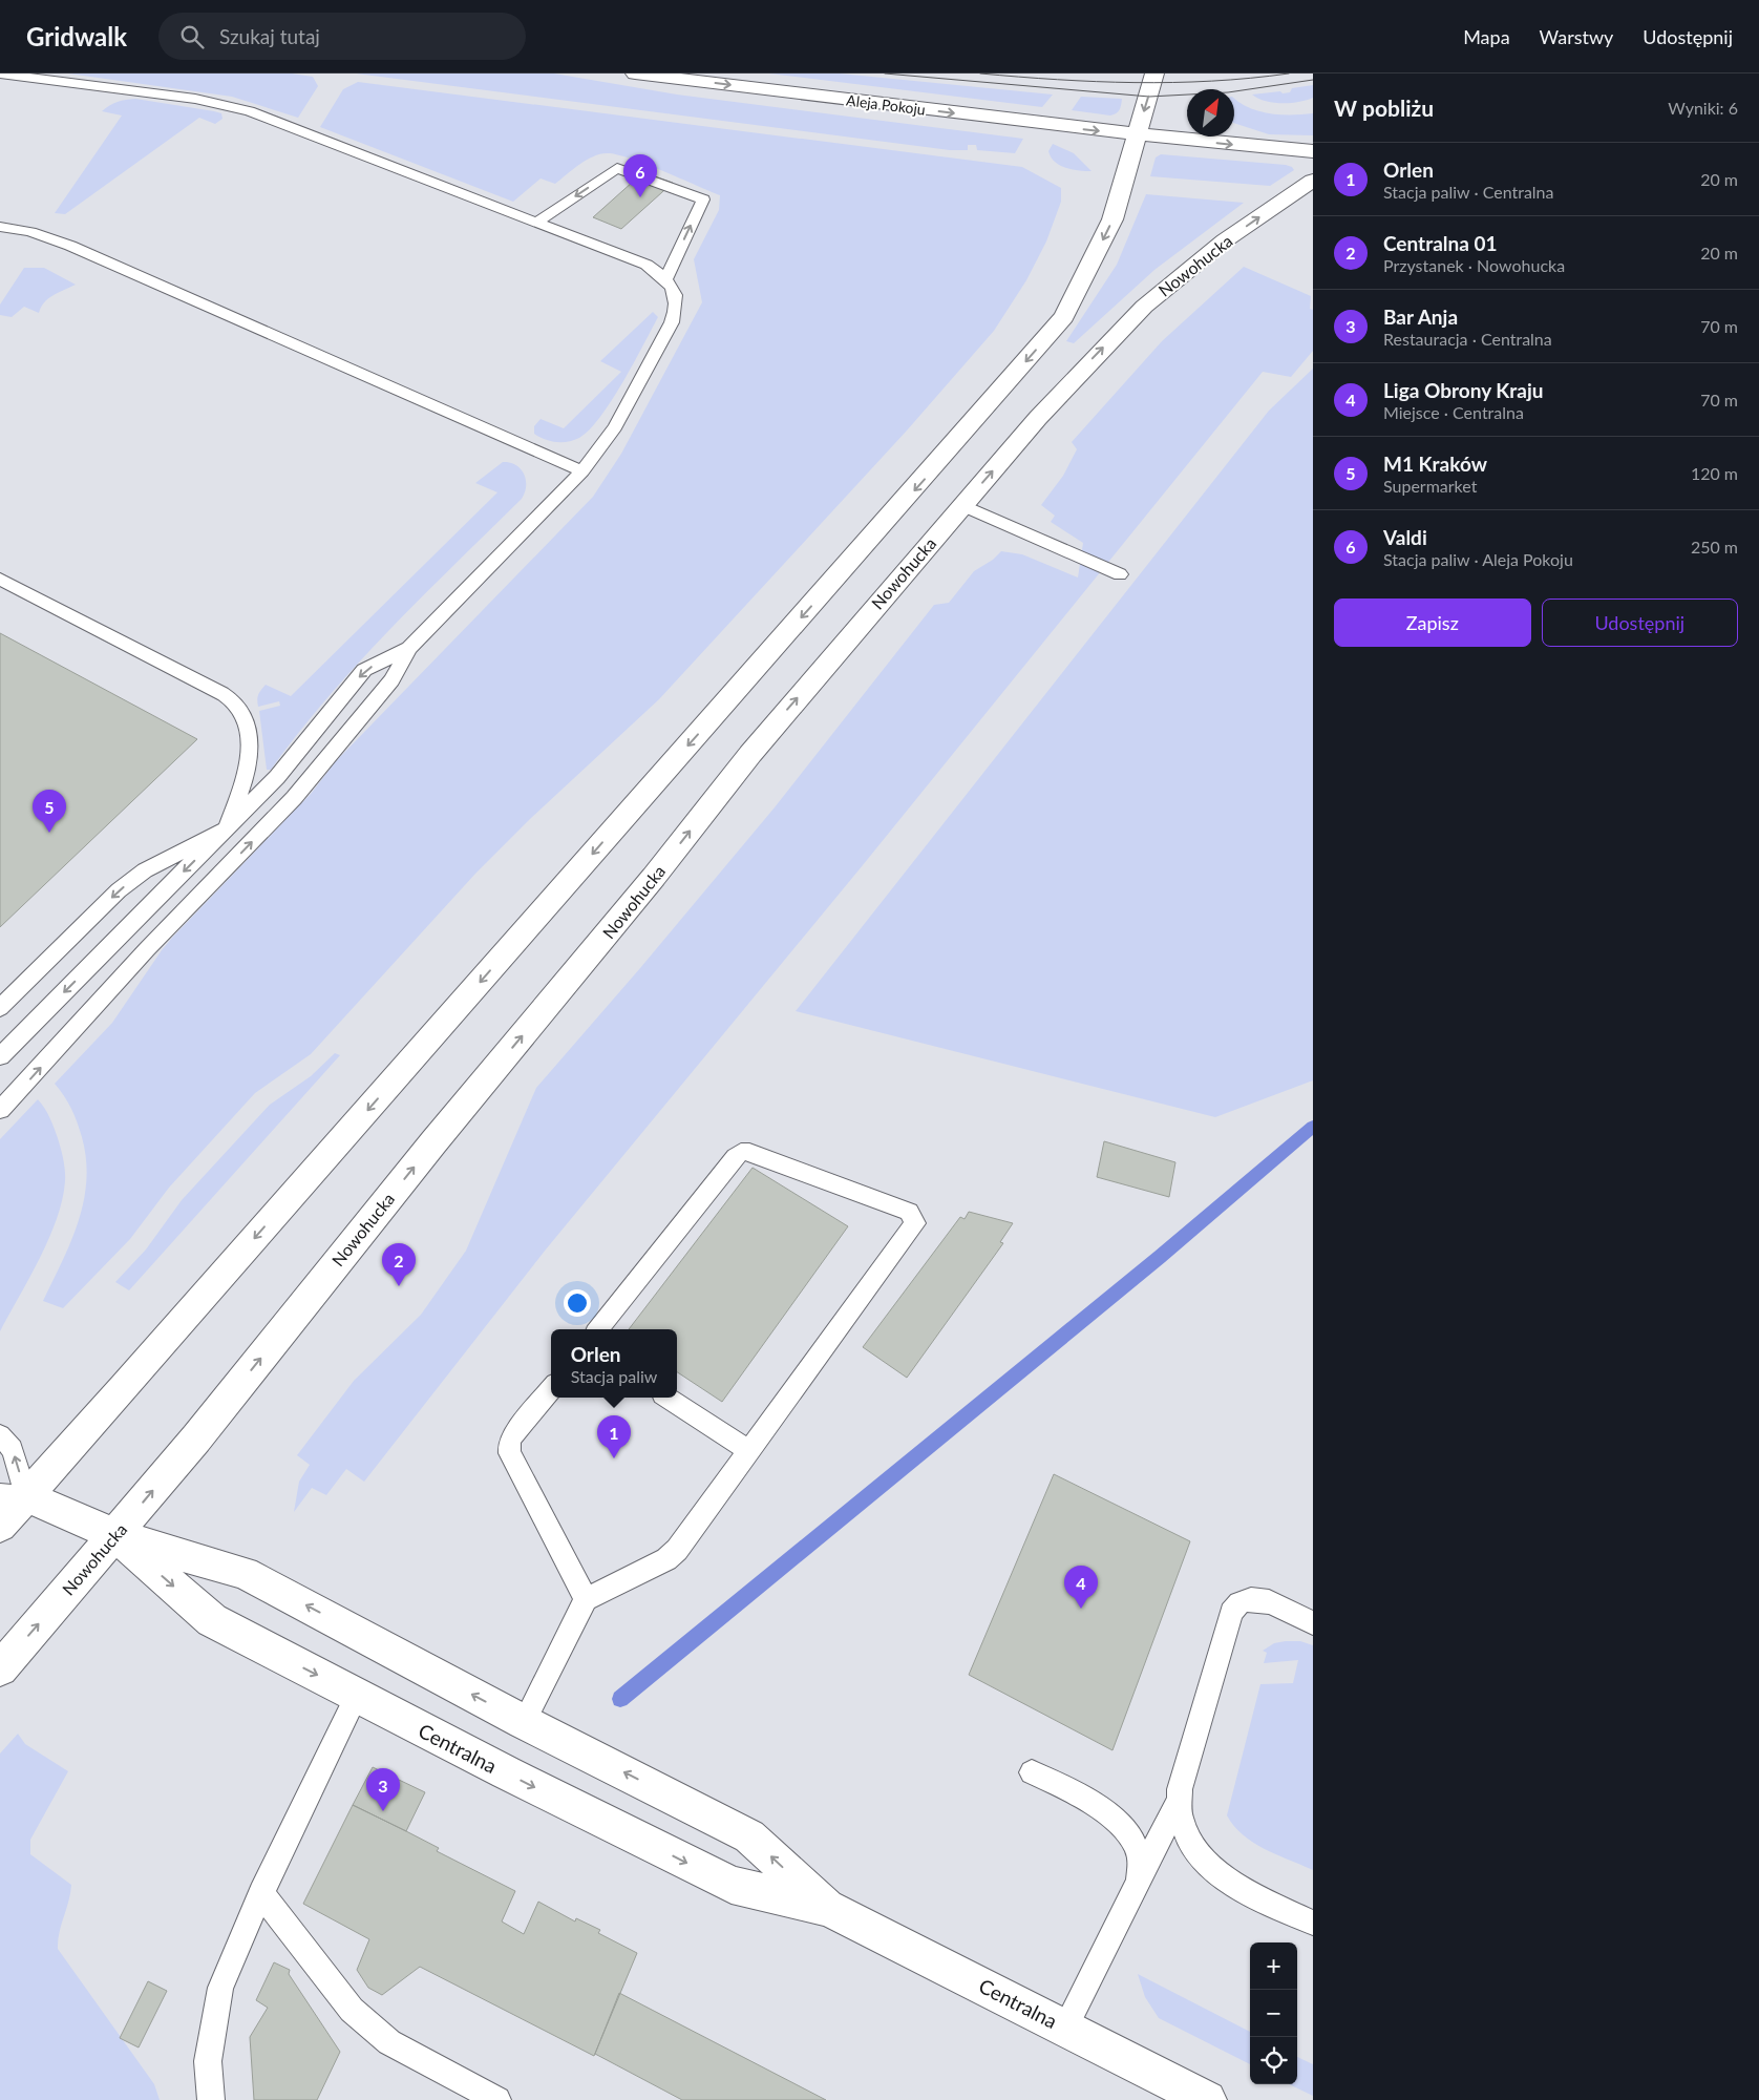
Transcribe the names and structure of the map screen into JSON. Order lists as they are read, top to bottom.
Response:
{
  "streets": {
    "main road": ["Aleja Pokoju", "Nowohucka", "Centralna"]
  },
  "crossings": [
    ["Nowohucka", "Centralna"]
  ],
  "one_way": ["Aleja Pokoju"],
  "north": "top right",
  "page": {
    "header": "Gridwalk",
    "search": "Szukaj tutaj",
    "nav": ["Mapa", "Warstwy", "Udostępnij"],
    "heading": ["W pobliżu", "Wyniki: 6"],
    "list": [
      {
        "mark": "1",
        "name": "Orlen",
        "note": "Stacja paliw · Centralna",
        "value": "20 m"
      },
      {
        "mark": "2",
        "name": "Centralna 01",
        "note": "Przystanek · Nowohucka",
        "value": "20 m"
      },
      {
        "mark": "3",
        "name": "Bar Anja",
        "note": "Restauracja · Centralna",
        "value": "70 m"
      },
      {
        "mark": "4",
        "name": "Liga Obrony Kraju",
        "note": "Miejsce · Centralna",
        "value": "70 m"
      },
      {
        "mark": "5",
        "name": "M1 Kraków",
        "note": "Supermarket",
        "value": "120 m"
      },
      {
        "mark": "6",
        "name": "Valdi",
        "note": "Stacja paliw · Aleja Pokoju",
        "value": "250 m"
      }
    ],
    "pins": [
      "6",
      "5",
      "2",
      "1",
      "4",
      "3"
    ],
    "buttons": ["Zapisz", "Udostępnij"],
    "popup": ["Orlen", "Stacja paliw"],
    "map_buttons": ["+", "−"]
  }
}
